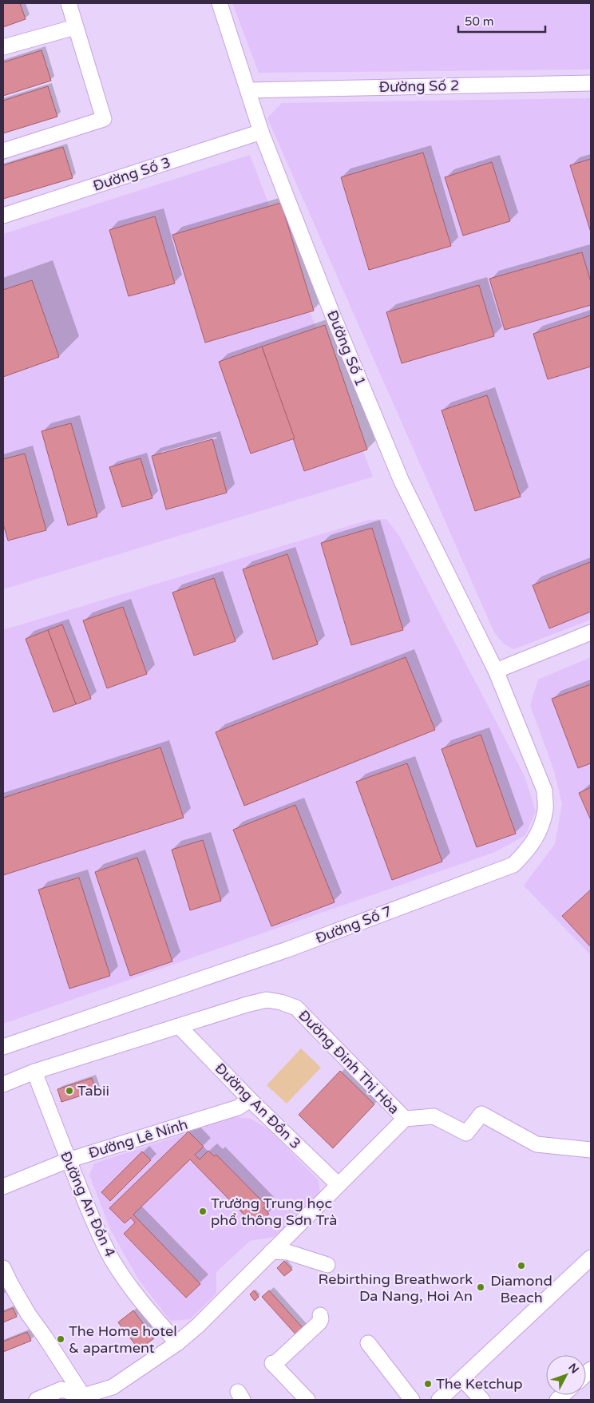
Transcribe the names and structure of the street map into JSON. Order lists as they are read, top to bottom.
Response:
{
  "streets": {
    "street": [
      "Đường Số 2",
      "Đường Số 3",
      "Đường Số 1",
      "Đường Số 7",
      "Đường Đinh Thị Hòa",
      "Đường An Đồn 3",
      "Đường Lê Ninh",
      "Đường An Đồn 4"
    ]
  },
  "crossings": [
    ["Đường Số 2", "Đường Số 1"],
    ["Đường Số 3", "Đường Số 1"],
    ["Đường Số 1", "Đường Số 7"],
    ["Đường Đinh Thị Hòa", "Đường An Đồn 3"],
    ["Đường Đinh Thị Hòa", "Đường An Đồn 4"],
    ["Đường An Đồn 3", "Đường Lê Ninh"],
    ["Đường Lê Ninh", "Đường An Đồn 4"]
  ],
  "places": [
    "Tabii",
    "Trường Trung học phổ thông Sơn Trà",
    "Diamond Beach",
    "Rebirthing Breathwork Da Nang, Hoi An",
    "The Home hotel & apartment",
    "The Ketchup"
  ],
  "scale_bar": "50 m",
  "north": "top right"
}
